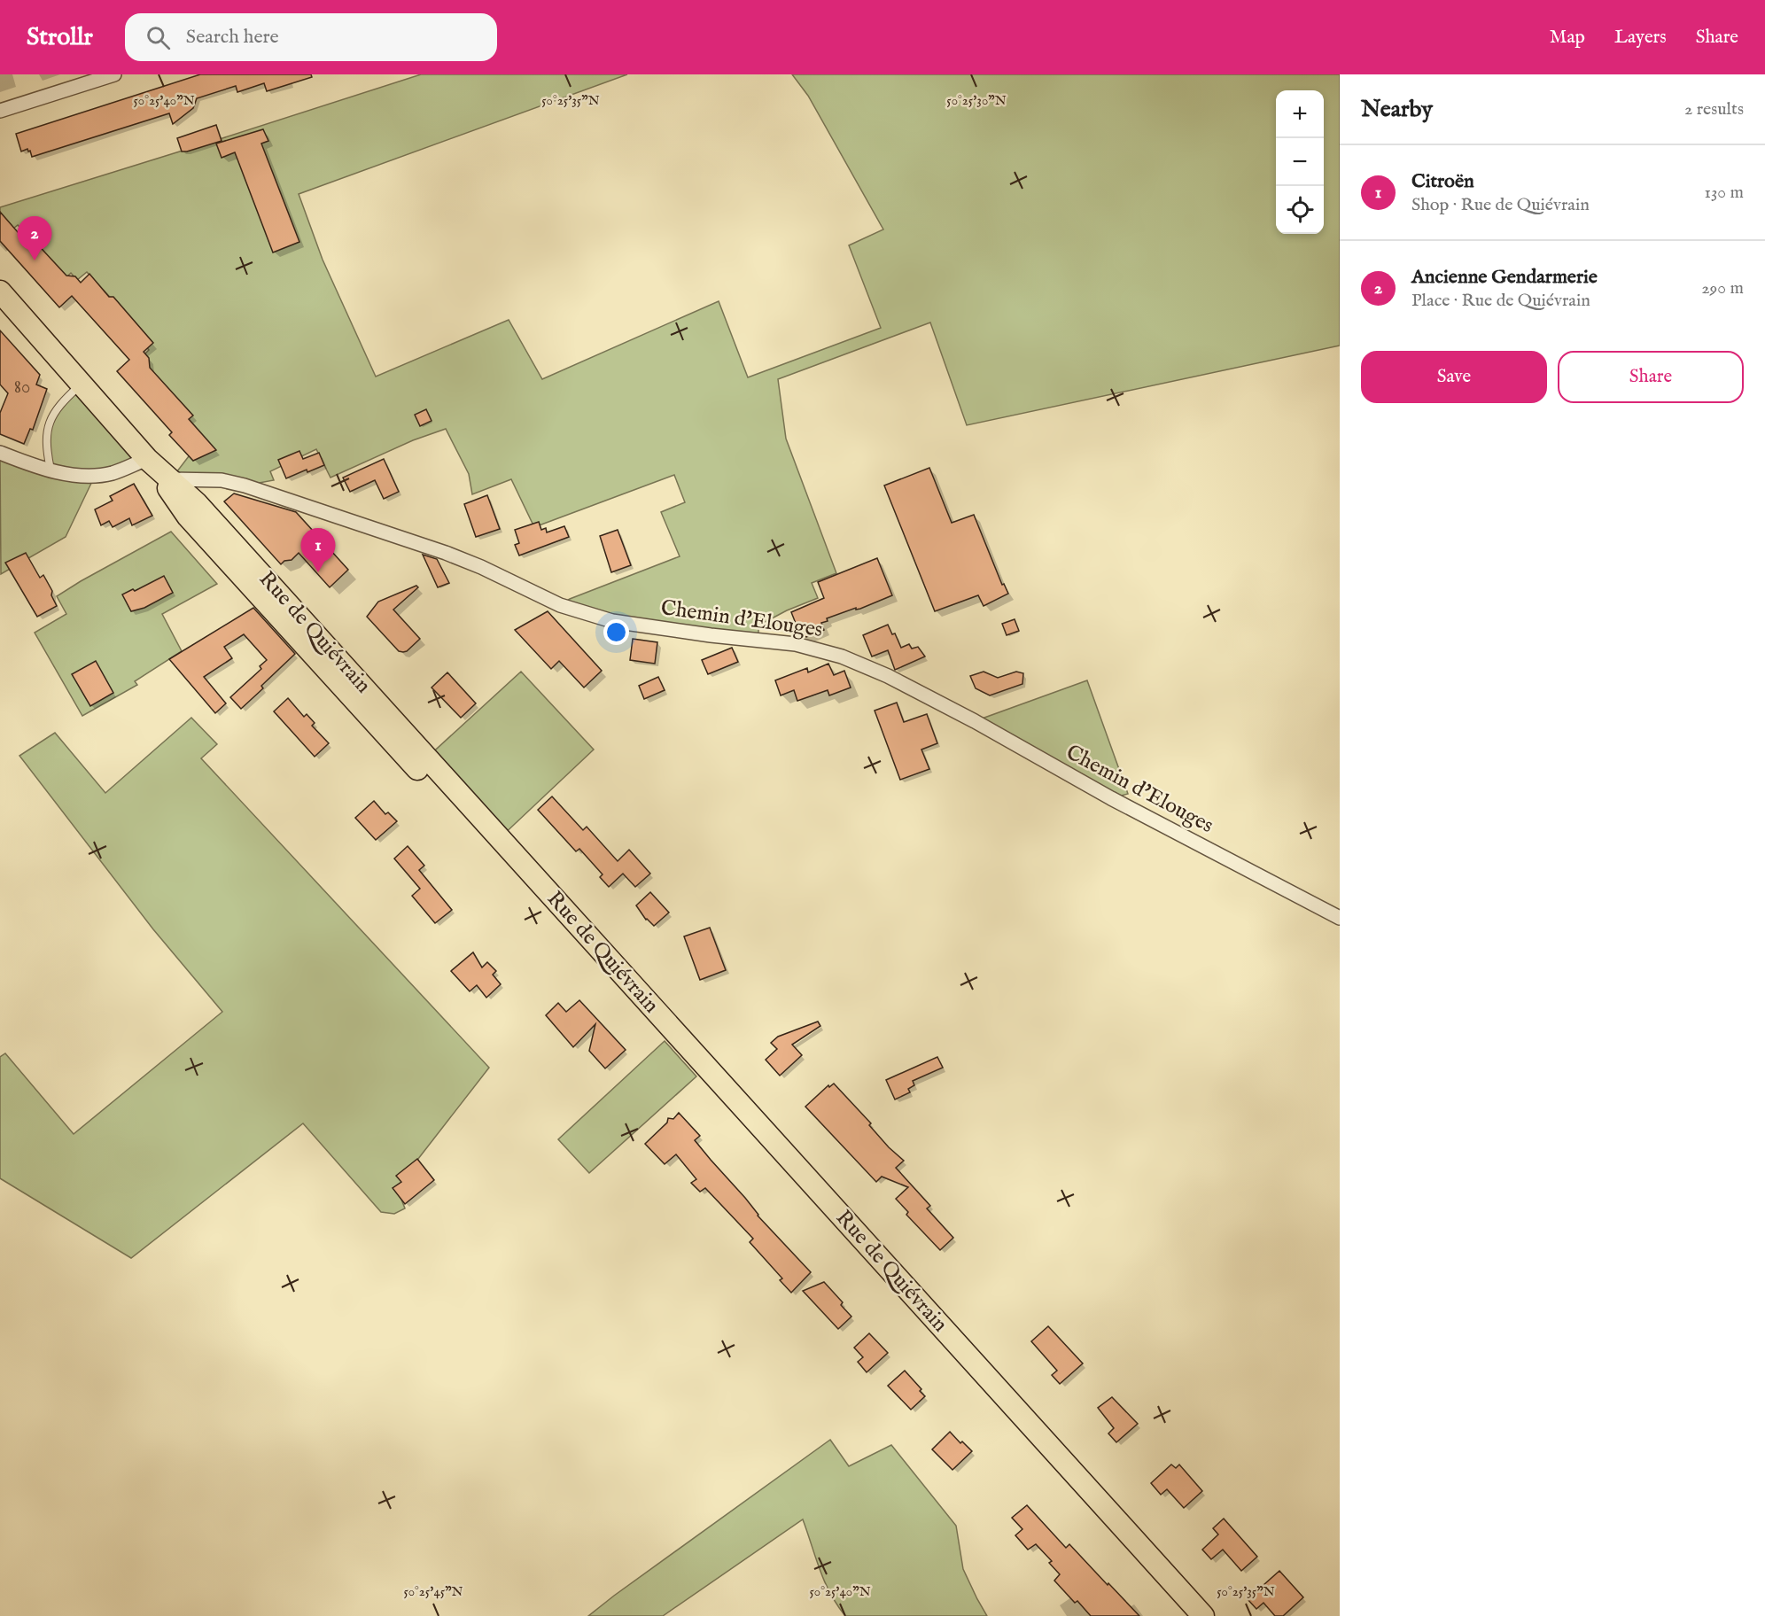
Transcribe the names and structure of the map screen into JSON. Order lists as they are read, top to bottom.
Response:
{
  "streets": {
    "main road": ["Rue de Quiévrain"],
    "street": ["Chemin d'Elouges"]
  },
  "crossings": [
    ["Chemin d'Elouges", "Rue de Quiévrain"]
  ],
  "house_numbers": ["80"],
  "page": {
    "header": "Strollr",
    "search": "Search here",
    "nav": ["Map", "Layers", "Share"],
    "heading": ["Nearby", "2 results"],
    "map_buttons": ["+", "−"],
    "list": [
      {
        "mark": "1",
        "name": "Citroën",
        "note": "Shop · Rue de Quiévrain",
        "value": "130 m"
      },
      {
        "mark": "2",
        "name": "Ancienne Gendarmerie",
        "note": "Place · Rue de Quiévrain",
        "value": "290 m"
      }
    ],
    "pins": ["2", "1"],
    "buttons": ["Save", "Share"]
  },
  "coordinates": [
    "50°25'40\"N",
    "50°25'35\"N",
    "50°25'30\"N",
    "50°25'45\"N"
  ]
}
